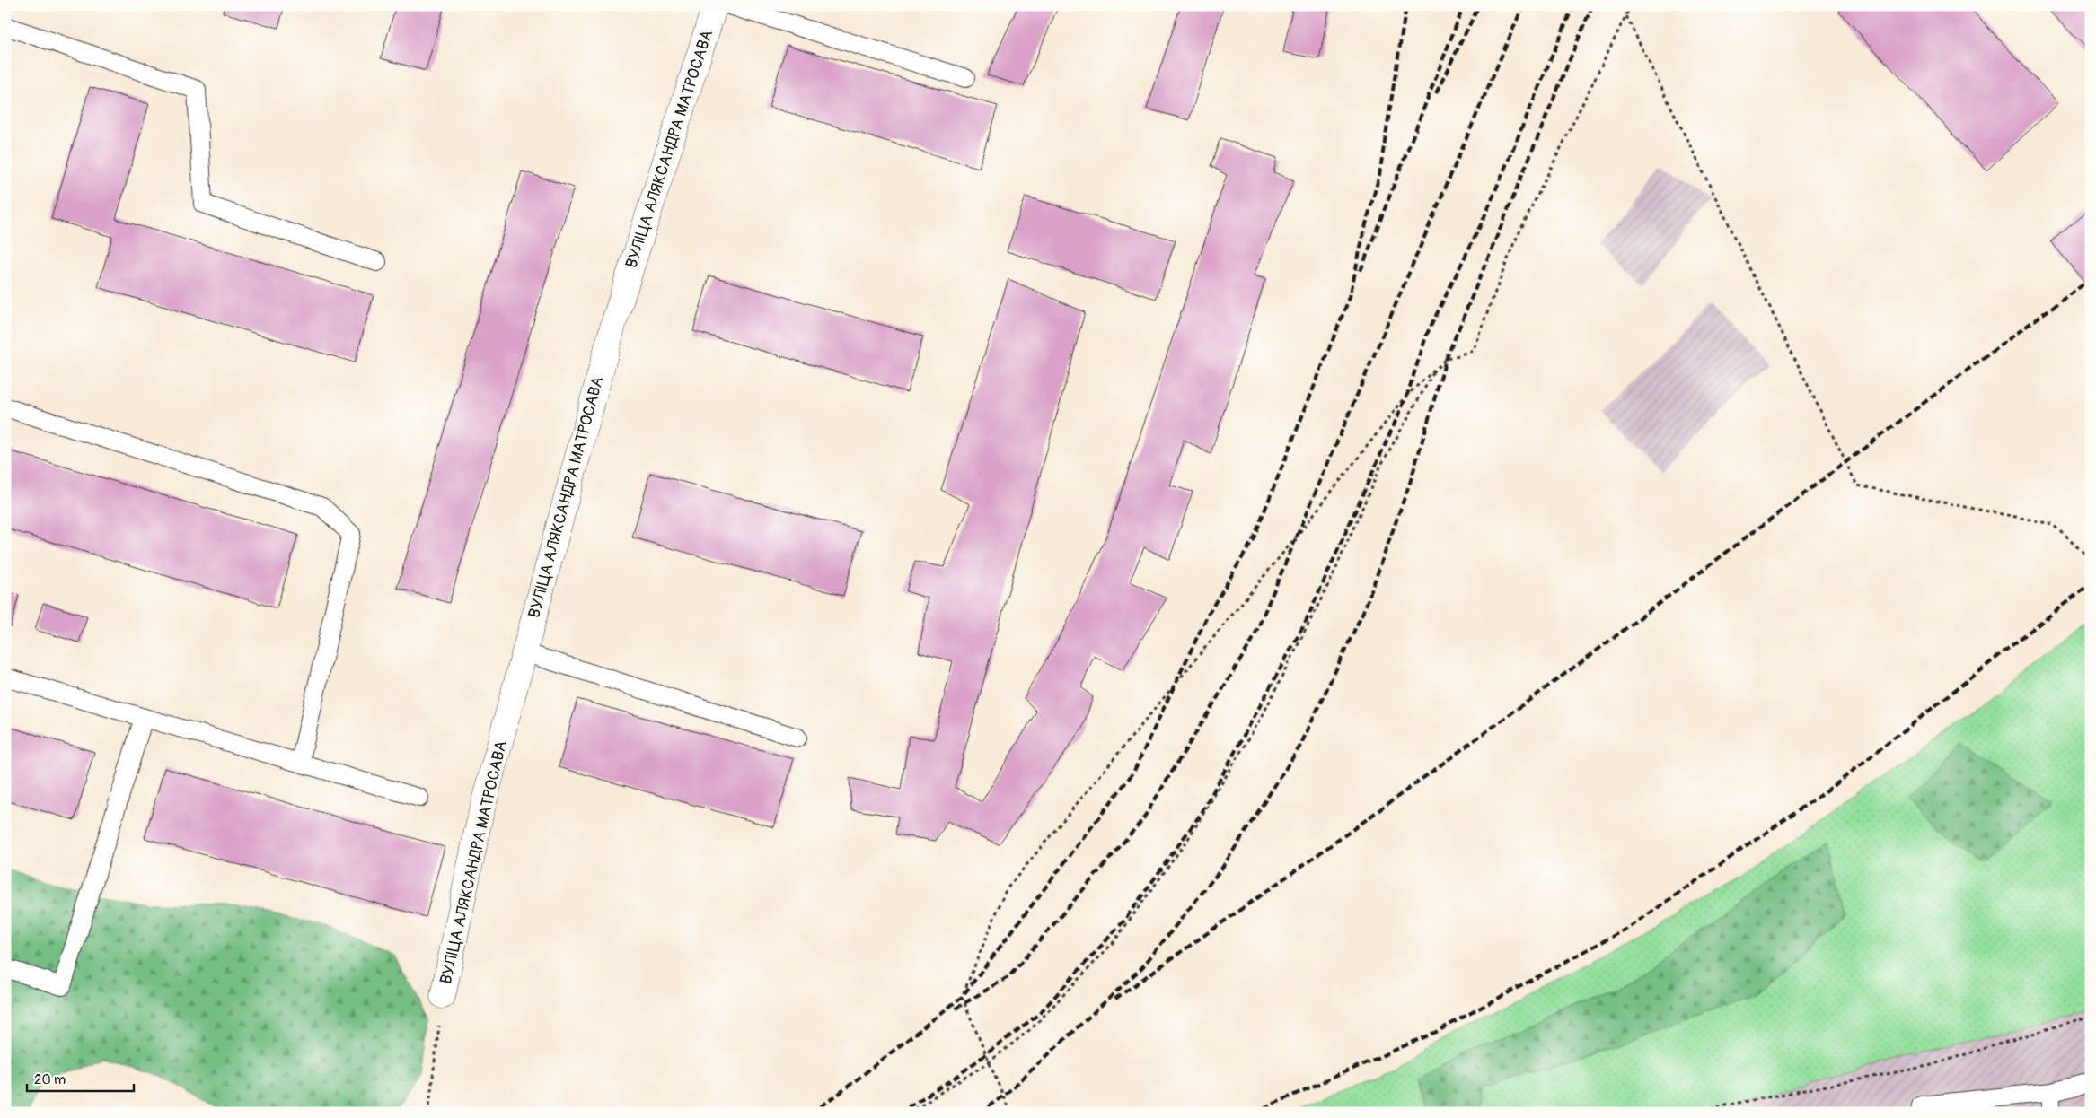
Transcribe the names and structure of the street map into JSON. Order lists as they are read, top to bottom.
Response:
{
  "streets": {
    "street": ["ВУЛІЦА АЛЯКСАНДРА МАТРОСАВА"]
  },
  "scale_bar": "20 m"
}
